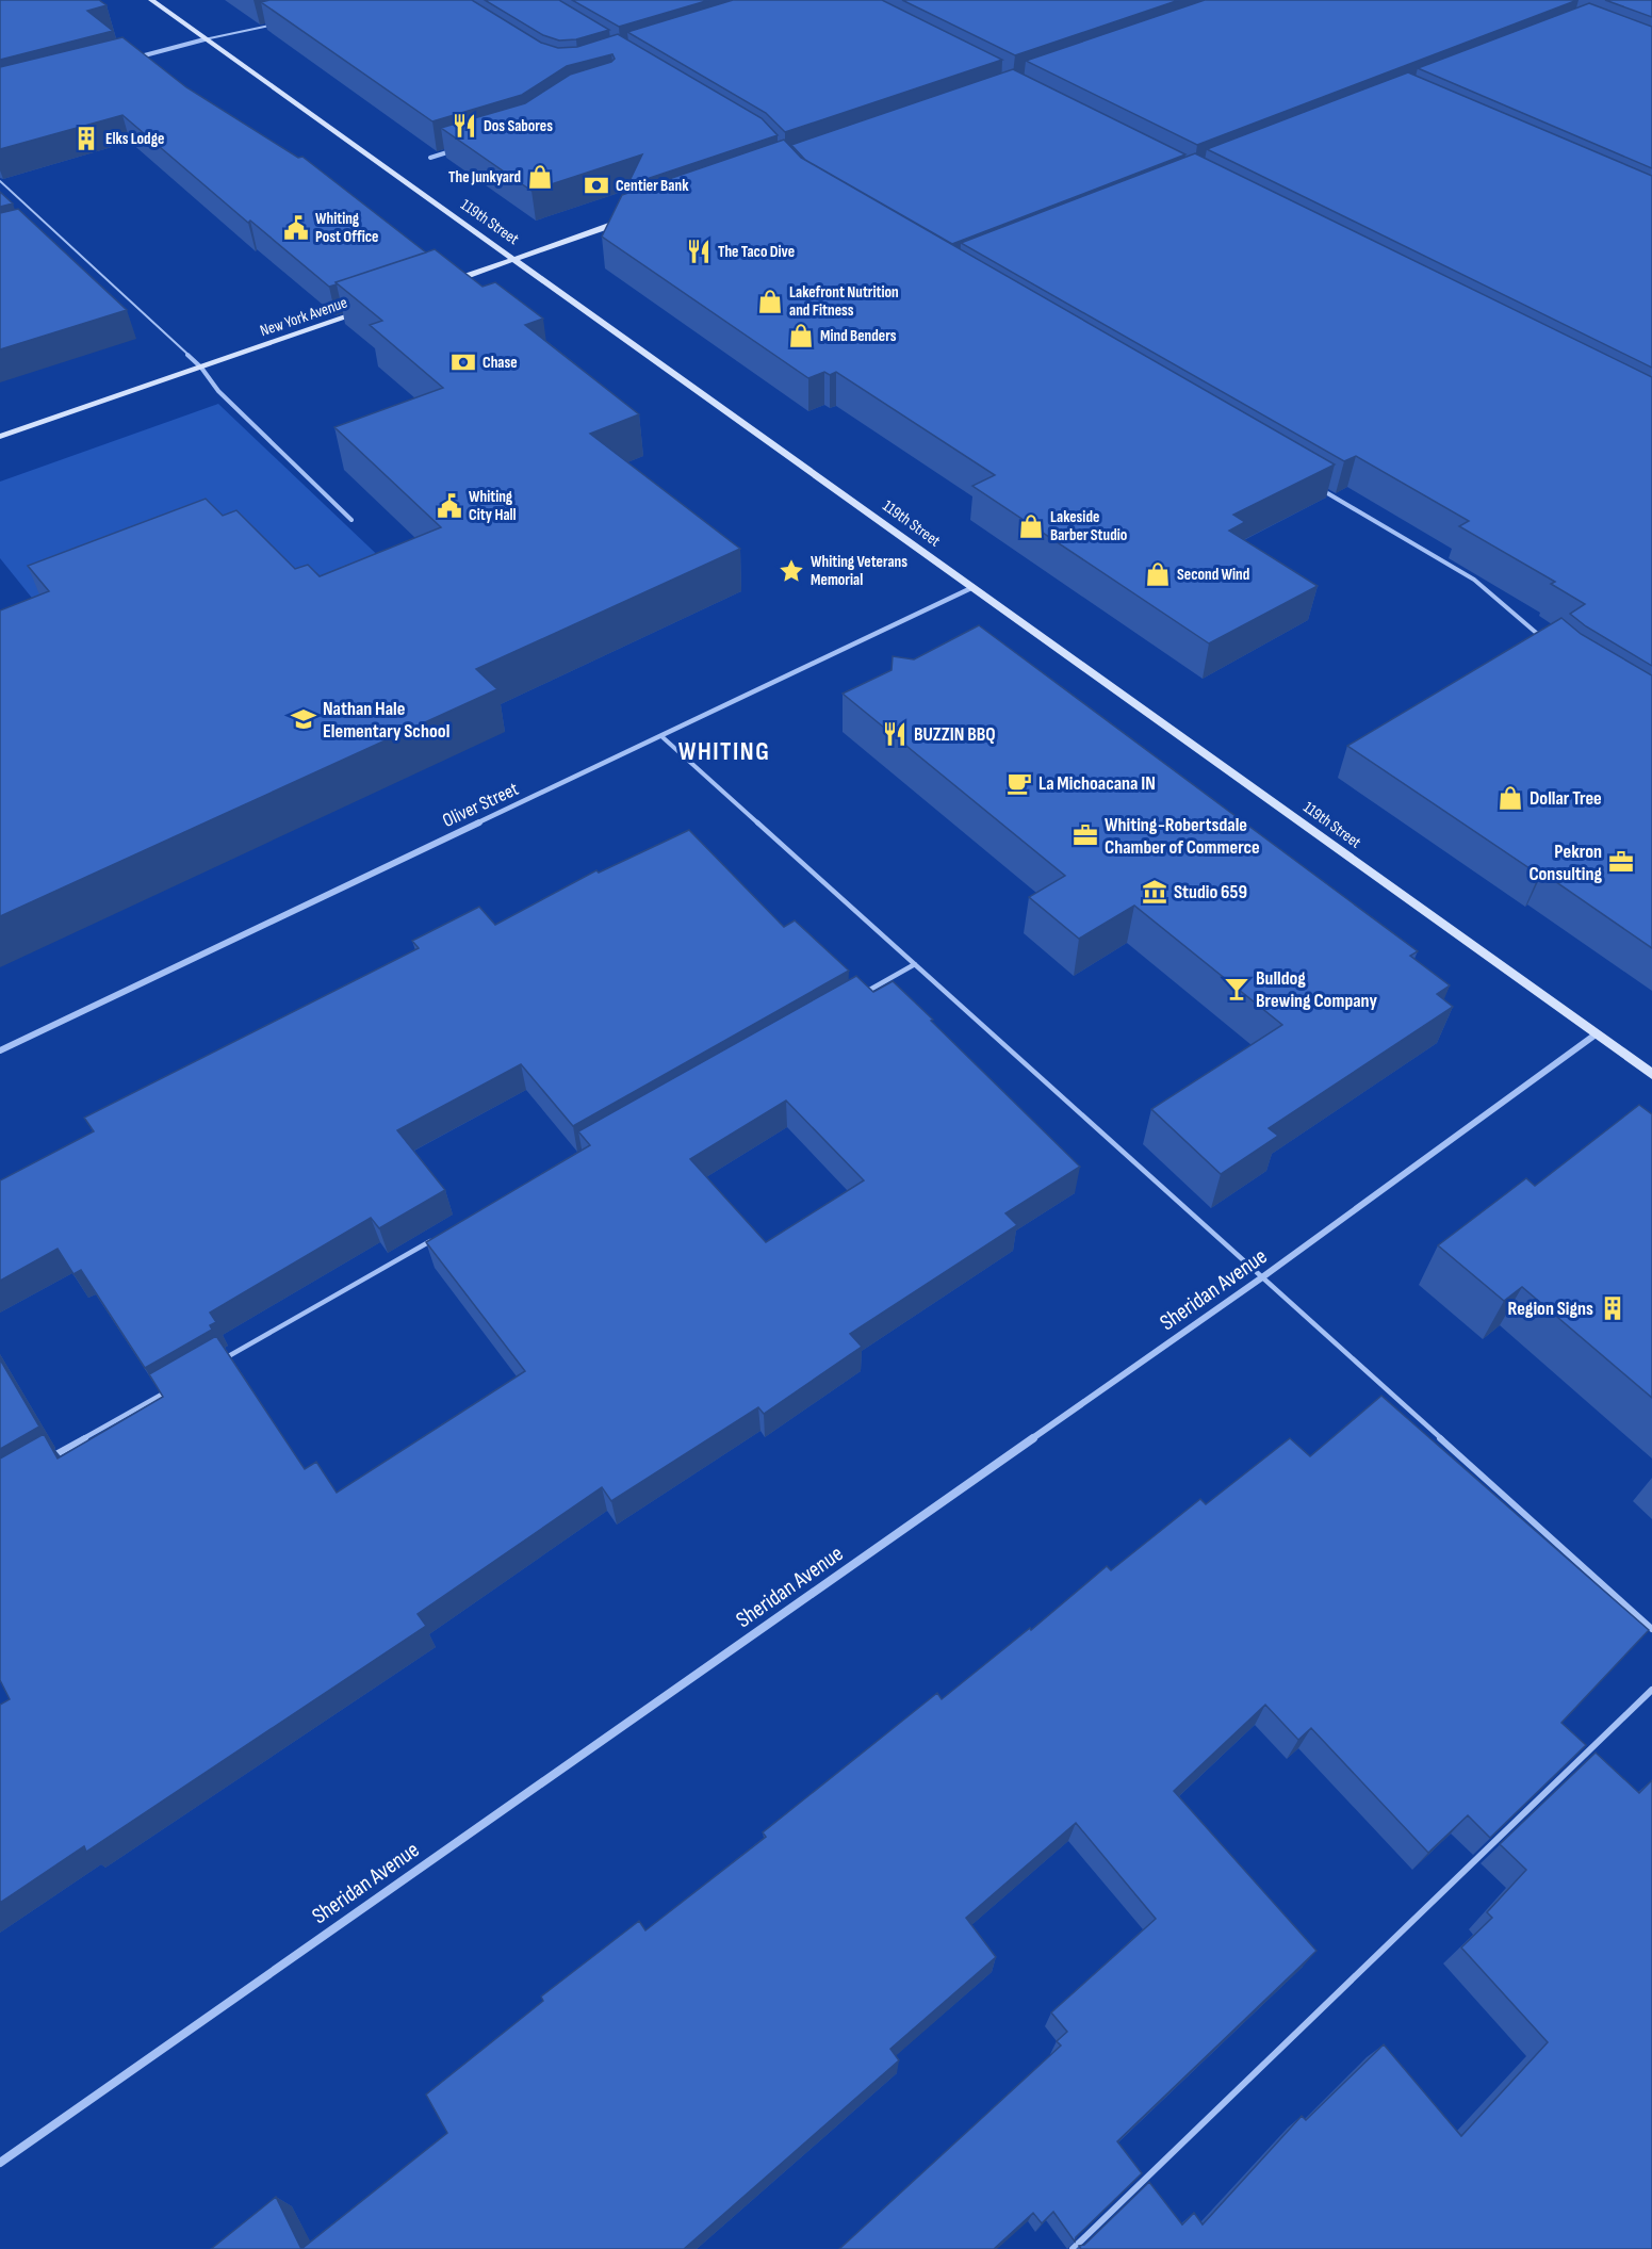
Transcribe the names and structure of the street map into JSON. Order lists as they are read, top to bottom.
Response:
{
  "streets": {
    "street": [
      "119th Street",
      "New York Avenue",
      "Oliver Street",
      "Sheridan Avenue"
    ]
  },
  "crossings": [
    ["119th Street", "Oliver Street"],
    ["119th Street", "Sheridan Avenue"]
  ],
  "districts": ["WHITING"],
  "places": {
    "restaurant": ["Dos Sabores", "The Taco Dive", "BUZZIN BBQ"],
    "building": ["Elks Lodge", "Region Signs"],
    "shop": [
      "The Junkyard",
      "Lakefront Nutrition and Fitness",
      "Mind Benders",
      "Lakeside Barber Studio",
      "Second Wind",
      "Dollar Tree"
    ],
    "bank": ["Centier Bank", "Chase"],
    "public building": ["Whiting Post Office", "Whiting City Hall"],
    "place": ["Whiting Veterans Memorial"],
    "school or university": ["Nathan Hale Elementary School"],
    "cafe": ["La Michoacana IN"],
    "office": ["Whiting-Robertsdale Chamber of Commerce", "Pekron Consulting"],
    "museum": ["Studio 659"],
    "bar": ["Bulldog Brewing Company"]
  }
}
